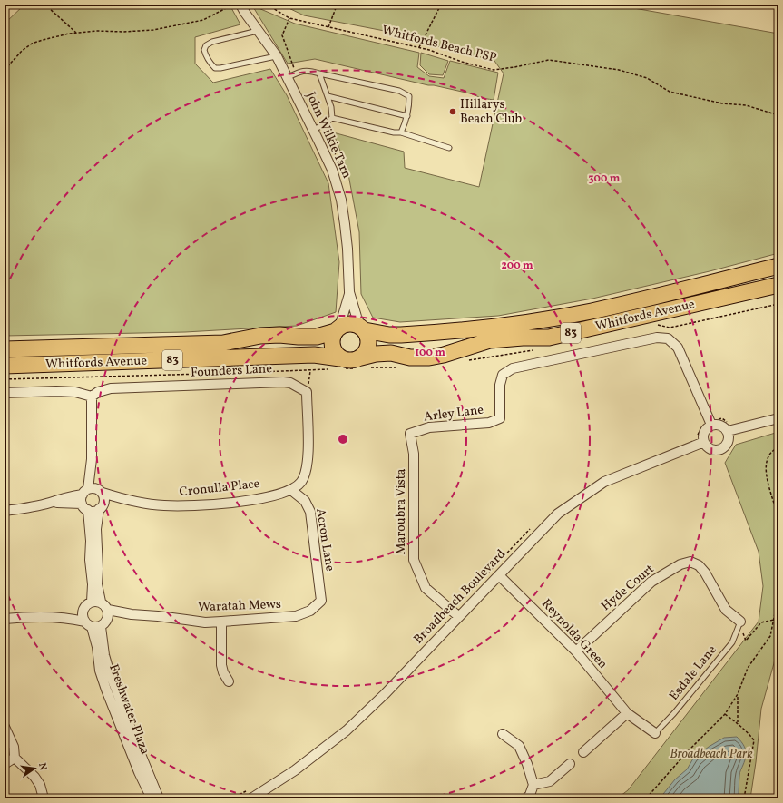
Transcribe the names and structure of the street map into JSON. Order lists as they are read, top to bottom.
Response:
{
  "streets": {
    "main road": ["Whitfords Avenue", "83"],
    "street": [
      "John Wilkie Tarn",
      "Founders Lane",
      "Arley Lane",
      "Cronulla Place",
      "Maroubra Vista",
      "Acron Lane",
      "Hyde Court",
      "Broadbeach Boulevard",
      "Waratah Mews",
      "Reynolda Green",
      "Freshwater Plaza"
    ],
    "lane": ["Esdale Lane"],
    "path": ["Whitfords Beach PSP"]
  },
  "crossings": [
    ["John Wilkie Tarn", "Whitfords Avenue"],
    ["John Wilkie Tarn", "83"],
    ["Whitfords Avenue", "83"],
    ["Founders Lane", "Cronulla Place"],
    ["Arley Lane", "Maroubra Vista"],
    ["Arley Lane", "Broadbeach Boulevard"],
    ["Cronulla Place", "Acron Lane"],
    ["Maroubra Vista", "Broadbeach Boulevard"],
    ["Acron Lane", "Waratah Mews"],
    ["Hyde Court", "Reynolda Green"],
    ["Hyde Court", "Esdale Lane"],
    ["Broadbeach Boulevard", "Reynolda Green"],
    ["Waratah Mews", "Freshwater Plaza"],
    ["Reynolda Green", "Esdale Lane"]
  ],
  "parks": ["Broadbeach Park"],
  "places": ["Hillarys Beach Club"],
  "north": "right",
  "rings": ["300 m", "200 m", "100 m"]
}
